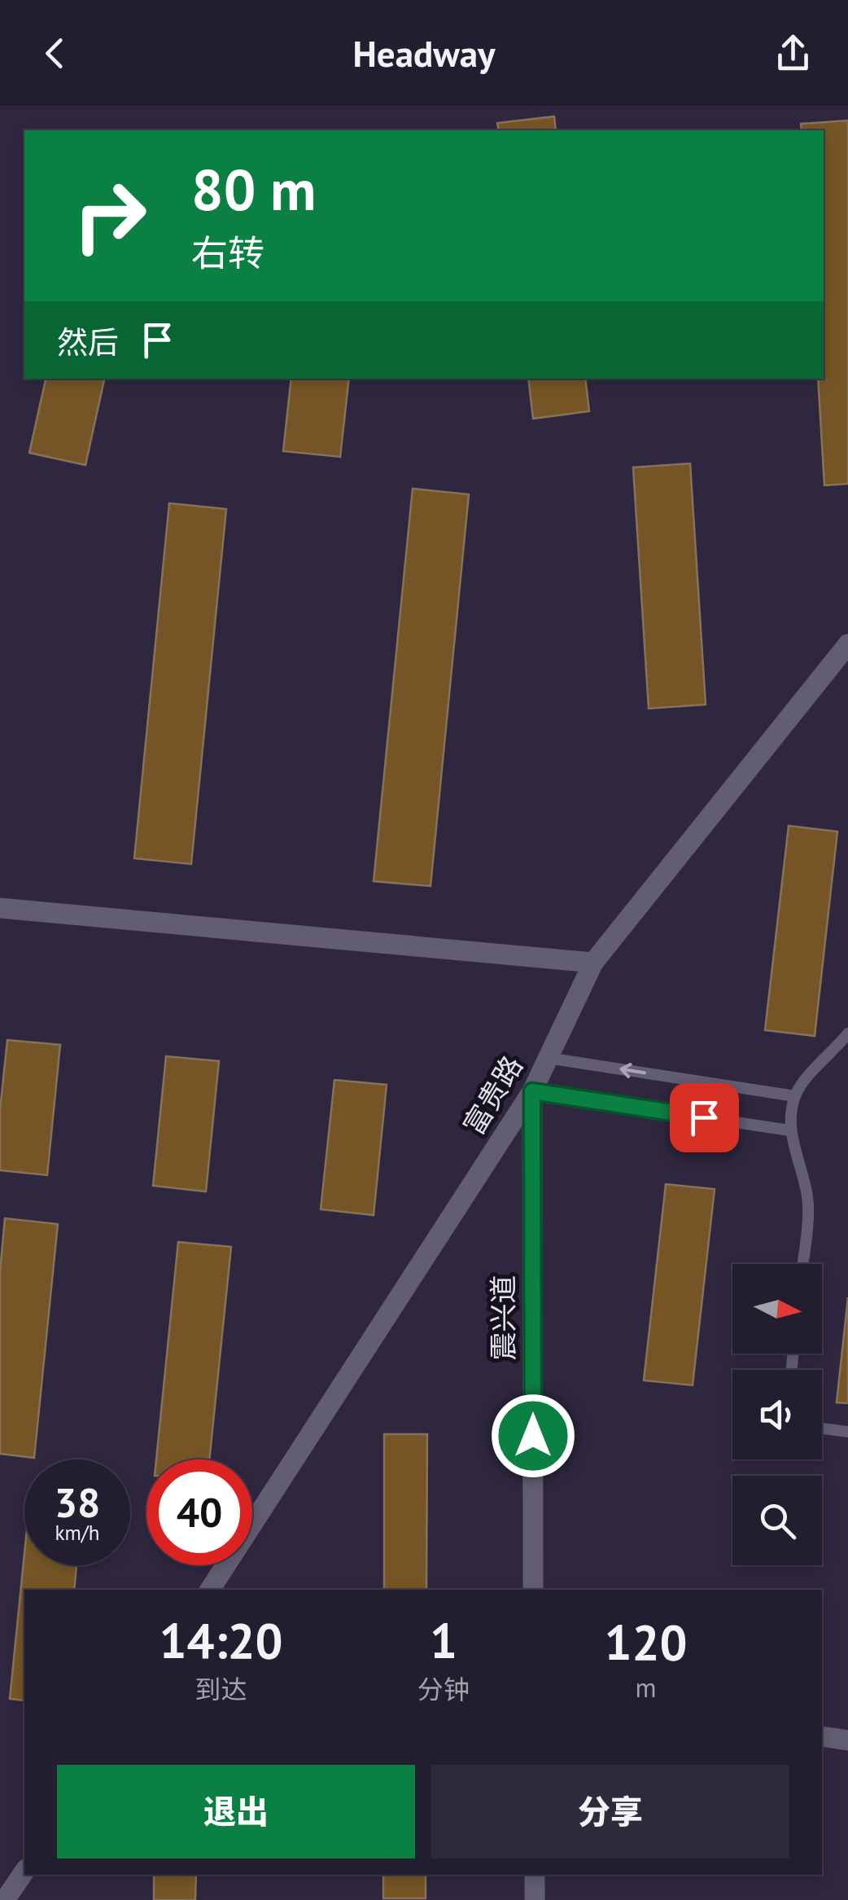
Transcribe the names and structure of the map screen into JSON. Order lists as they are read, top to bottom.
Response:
{
  "streets": {
    "street": ["富贵路", "震兴道"]
  },
  "crossings": [
    ["富贵路", "震兴道"]
  ],
  "north": "right",
  "page": {
    "header": "Headway",
    "turn": ["80 m", "右转"],
    "then": "然后",
    "speed": "38 km/h",
    "limit": "40",
    "eta": [
      "14:20",
      "到达",
      "1",
      "分钟",
      "120",
      "m"
    ],
    "buttons": ["退出", "分享"]
  }
}
